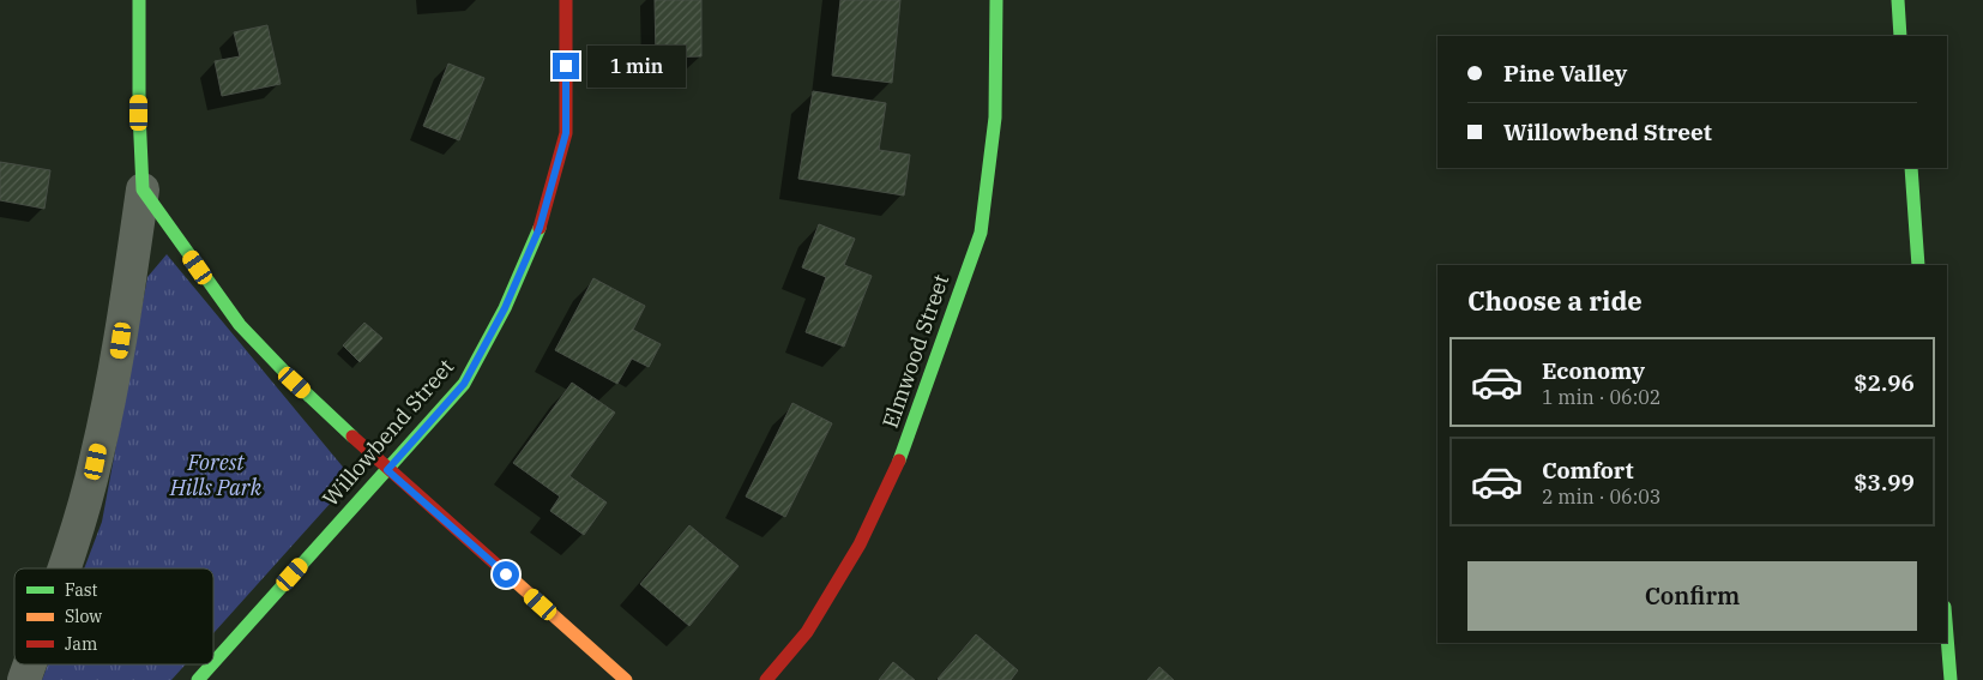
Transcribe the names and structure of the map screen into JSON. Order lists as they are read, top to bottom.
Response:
{
  "streets": {
    "street": ["Elmwood Street", "Willowbend Street"]
  },
  "parks": ["Forest Hills Park"],
  "legend": ["Fast", "Slow", "Jam"],
  "page": {
    "banner": ["Pine Valley", "Willowbend Street"],
    "bubble": "1 min",
    "heading": "Choose a ride",
    "list": [
      {
        "name": "Economy",
        "note": "1 min · 06:02",
        "value": "$2.96"
      },
      {
        "name": "Comfort",
        "note": "2 min · 06:03",
        "value": "$3.99"
      }
    ],
    "buttons": "Confirm"
  }
}
